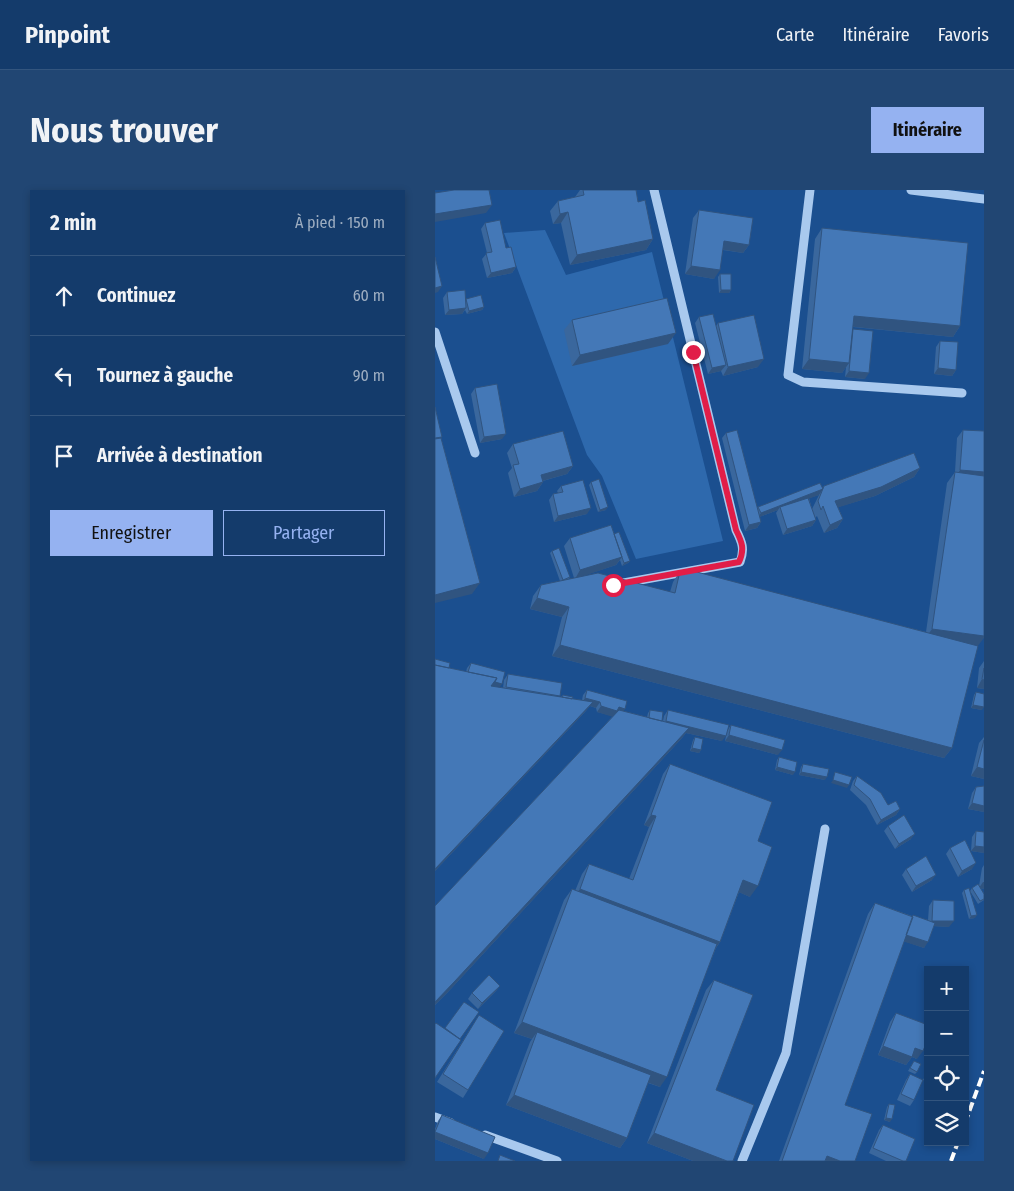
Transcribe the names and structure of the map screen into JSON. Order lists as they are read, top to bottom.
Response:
{
  "page": {
    "header": "Pinpoint",
    "nav": ["Carte", "Itinéraire", "Favoris"],
    "buttons": [
      "Itinéraire",
      ["Enregistrer", "Partager"]
    ],
    "title": "Nous trouver",
    "heading": ["2 min", "À pied · 150 m"],
    "list": [
      ["Continuez", "60 m"],
      ["Tournez à gauche", "90 m"],
      "Arrivée à destination"
    ],
    "map_buttons": ["+", "−"]
  }
}
